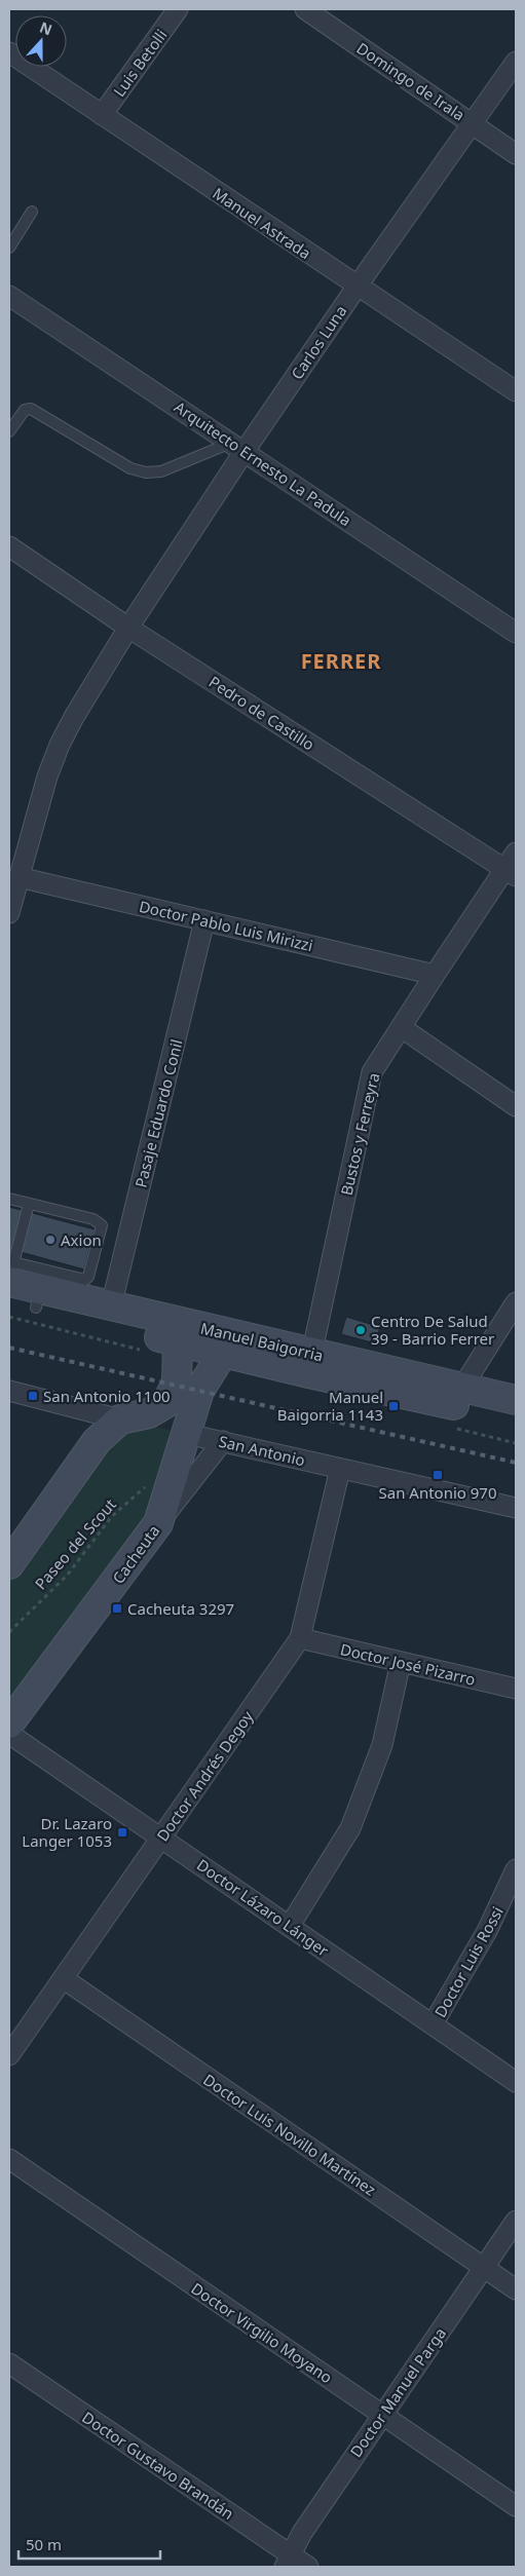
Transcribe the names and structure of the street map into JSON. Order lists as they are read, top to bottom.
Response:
{
  "streets": {
    "street": [
      "Luis Betolli",
      "Domingo de Irala",
      "Manuel Astrada",
      "Carlos Luna",
      "Arquitecto Ernesto La Padula",
      "Pedro de Castillo",
      "Doctor Pablo Luis Mirizzi",
      "Pasaje Eduardo Conil",
      "Bustos y Ferreyra",
      "Manuel Baigorria",
      "San Antonio",
      "Cacheuta",
      "Doctor José Pizarro",
      "Doctor Andrés Degoy",
      "Doctor Lázaro Lánger",
      "Doctor Luis Rossi",
      "Doctor Luis Novillo Martínez",
      "Doctor Virgilio Moyano",
      "Doctor Manuel Parga",
      "Doctor Gustavo Brandán"
    ],
    "path": ["Paseo del Scout"]
  },
  "crossings": [
    ["Luis Betolli", "Manuel Astrada"],
    ["Domingo de Irala", "Carlos Luna"],
    ["Manuel Astrada", "Carlos Luna"],
    ["Carlos Luna", "Arquitecto Ernesto La Padula"],
    ["Carlos Luna", "Pedro de Castillo"],
    ["Carlos Luna", "Doctor Pablo Luis Mirizzi"],
    ["Pedro de Castillo", "Bustos y Ferreyra"],
    ["Doctor Pablo Luis Mirizzi", "Pasaje Eduardo Conil"],
    ["Doctor Pablo Luis Mirizzi", "Bustos y Ferreyra"],
    ["Pasaje Eduardo Conil", "Manuel Baigorria"],
    ["Bustos y Ferreyra", "Manuel Baigorria"],
    ["Manuel Baigorria", "Cacheuta"],
    ["San Antonio", "Cacheuta"],
    ["San Antonio", "Doctor Andrés Degoy"],
    ["Doctor José Pizarro", "Doctor Andrés Degoy"],
    ["Doctor Andrés Degoy", "Doctor Lázaro Lánger"],
    ["Doctor Andrés Degoy", "Doctor Luis Novillo Martínez"],
    ["Doctor Lázaro Lánger", "Doctor Luis Rossi"],
    ["Doctor Luis Novillo Martínez", "Doctor Manuel Parga"],
    ["Doctor Virgilio Moyano", "Doctor Manuel Parga"],
    ["Doctor Manuel Parga", "Doctor Gustavo Brandán"]
  ],
  "districts": ["FERRER"],
  "places": {
    "other": ["Axion", "Centro De Salud 39 - Barrio Ferrer"],
    "transit": [
      "San Antonio 1100",
      "Manuel Baigorria 1143",
      "San Antonio 970",
      "Cacheuta 3297",
      "Dr. Lazaro Langer 1053"
    ]
  },
  "scale_bar": "50 m",
  "north": "top"
}
